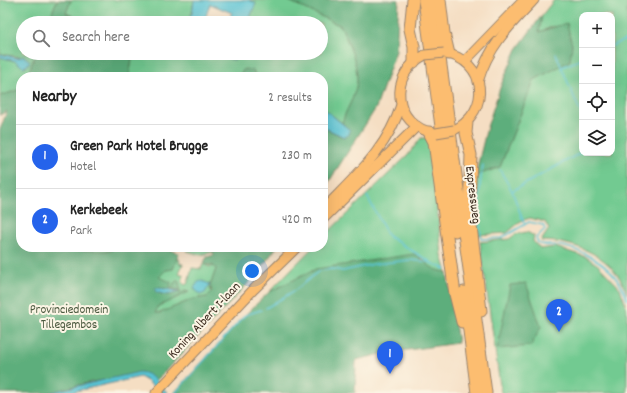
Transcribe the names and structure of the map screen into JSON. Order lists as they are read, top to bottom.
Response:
{
  "streets": {
    "highway": ["Expressweg"],
    "main road": ["Koning Albert I-laan"]
  },
  "parks": ["Provinciedomein Tillegembos"],
  "page": {
    "map_buttons": ["+", "−"],
    "search": "Search here",
    "heading": ["Nearby", "2 results"],
    "list": [
      {
        "mark": "1",
        "name": "Green Park Hotel Brugge",
        "note": "Hotel",
        "value": "230 m"
      },
      {
        "mark": "2",
        "name": "Kerkebeek",
        "note": "Park",
        "value": "420 m"
      }
    ],
    "pins": ["2", "1"]
  }
}
